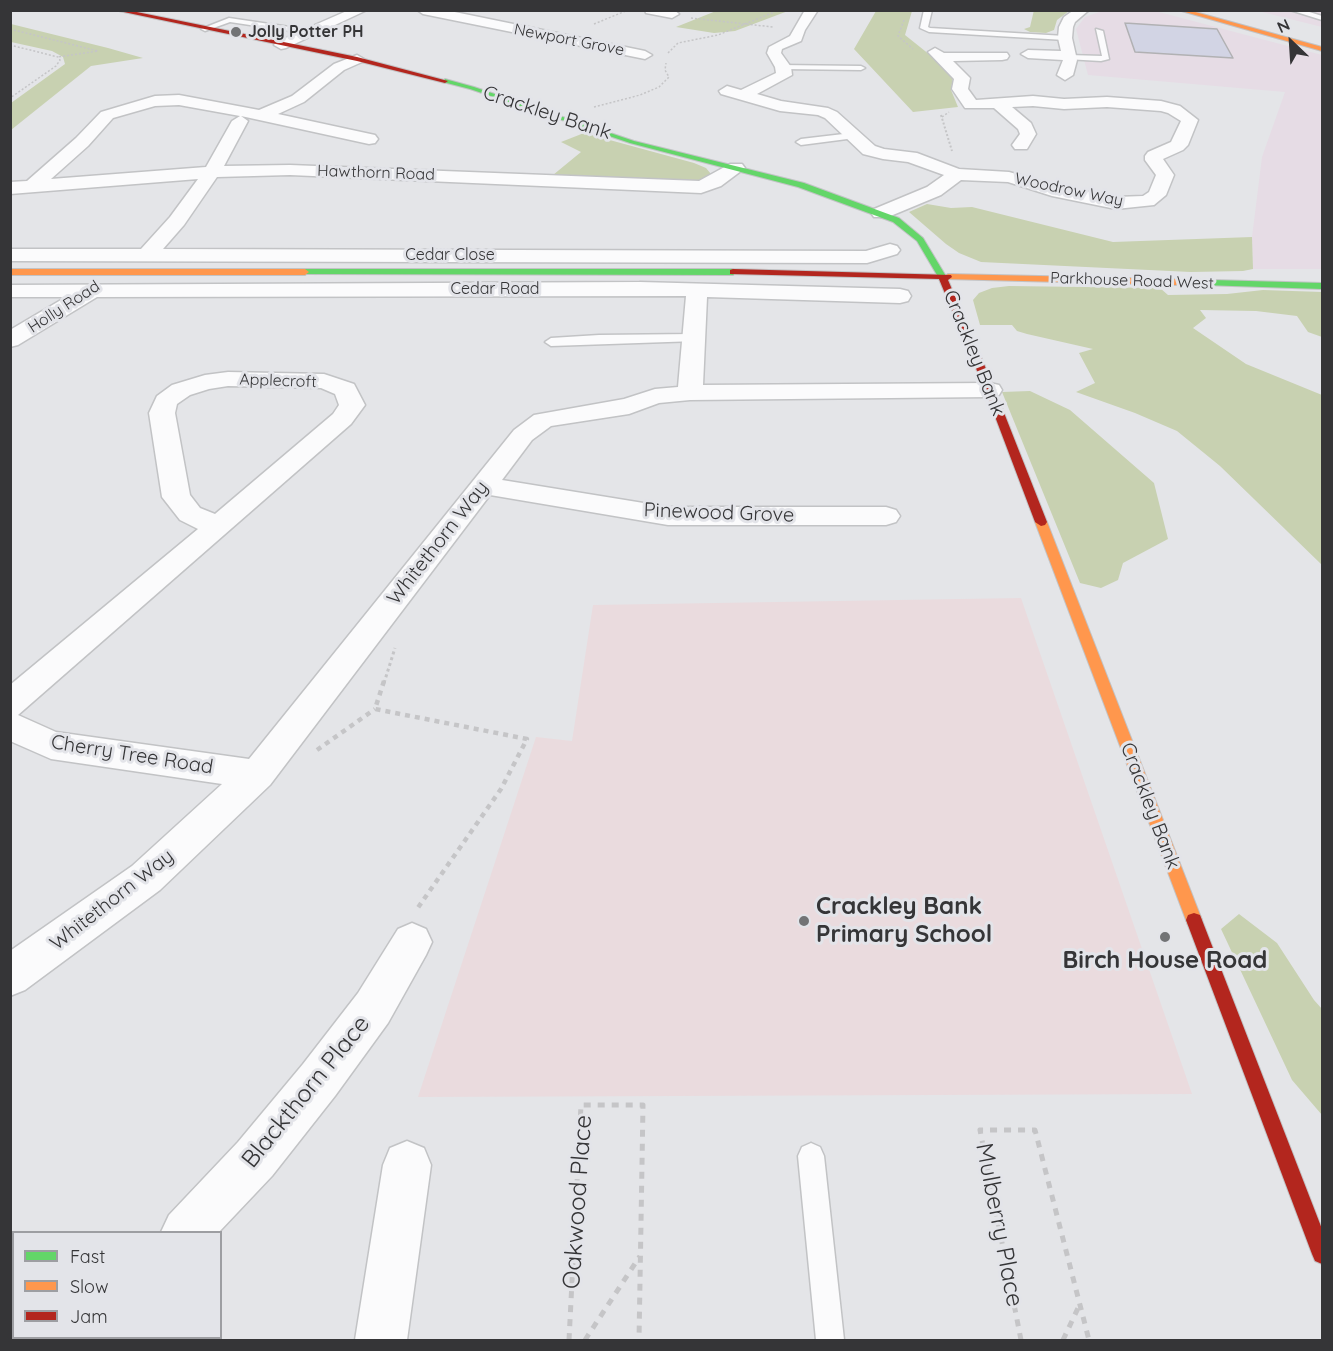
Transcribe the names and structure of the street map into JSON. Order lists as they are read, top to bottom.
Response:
{
  "streets": {
    "main road": ["Crackley Bank", "Parkhouse Road West", "Cedar Road"],
    "street": [
      "Newport Grove",
      "Hawthorn Road",
      "Woodrow Way",
      "Cedar Close",
      "Holly Road",
      "Applecroft",
      "Pinewood Grove",
      "Whitethorn Way",
      "Cherry Tree Road",
      "Blackthorn Place"
    ],
    "path": ["Oakwood Place", "Mulberry Place"]
  },
  "crossings": [
    ["Crackley Bank", "Hawthorn Road"],
    ["Crackley Bank", "Parkhouse Road West"],
    ["Crackley Bank", "Cedar Road"],
    ["Crackley Bank", "Whitethorn Way"],
    ["Cedar Close", "Cedar Road"],
    ["Parkhouse Road West", "Cedar Road"],
    ["Cedar Road", "Holly Road"],
    ["Pinewood Grove", "Whitethorn Way"],
    ["Whitethorn Way", "Cherry Tree Road"]
  ],
  "places": ["Jolly Potter PH", "Crackley Bank Primary School", "Birch House Road"],
  "legend": ["Fast", "Slow", "Jam"],
  "north": "top left"
}
